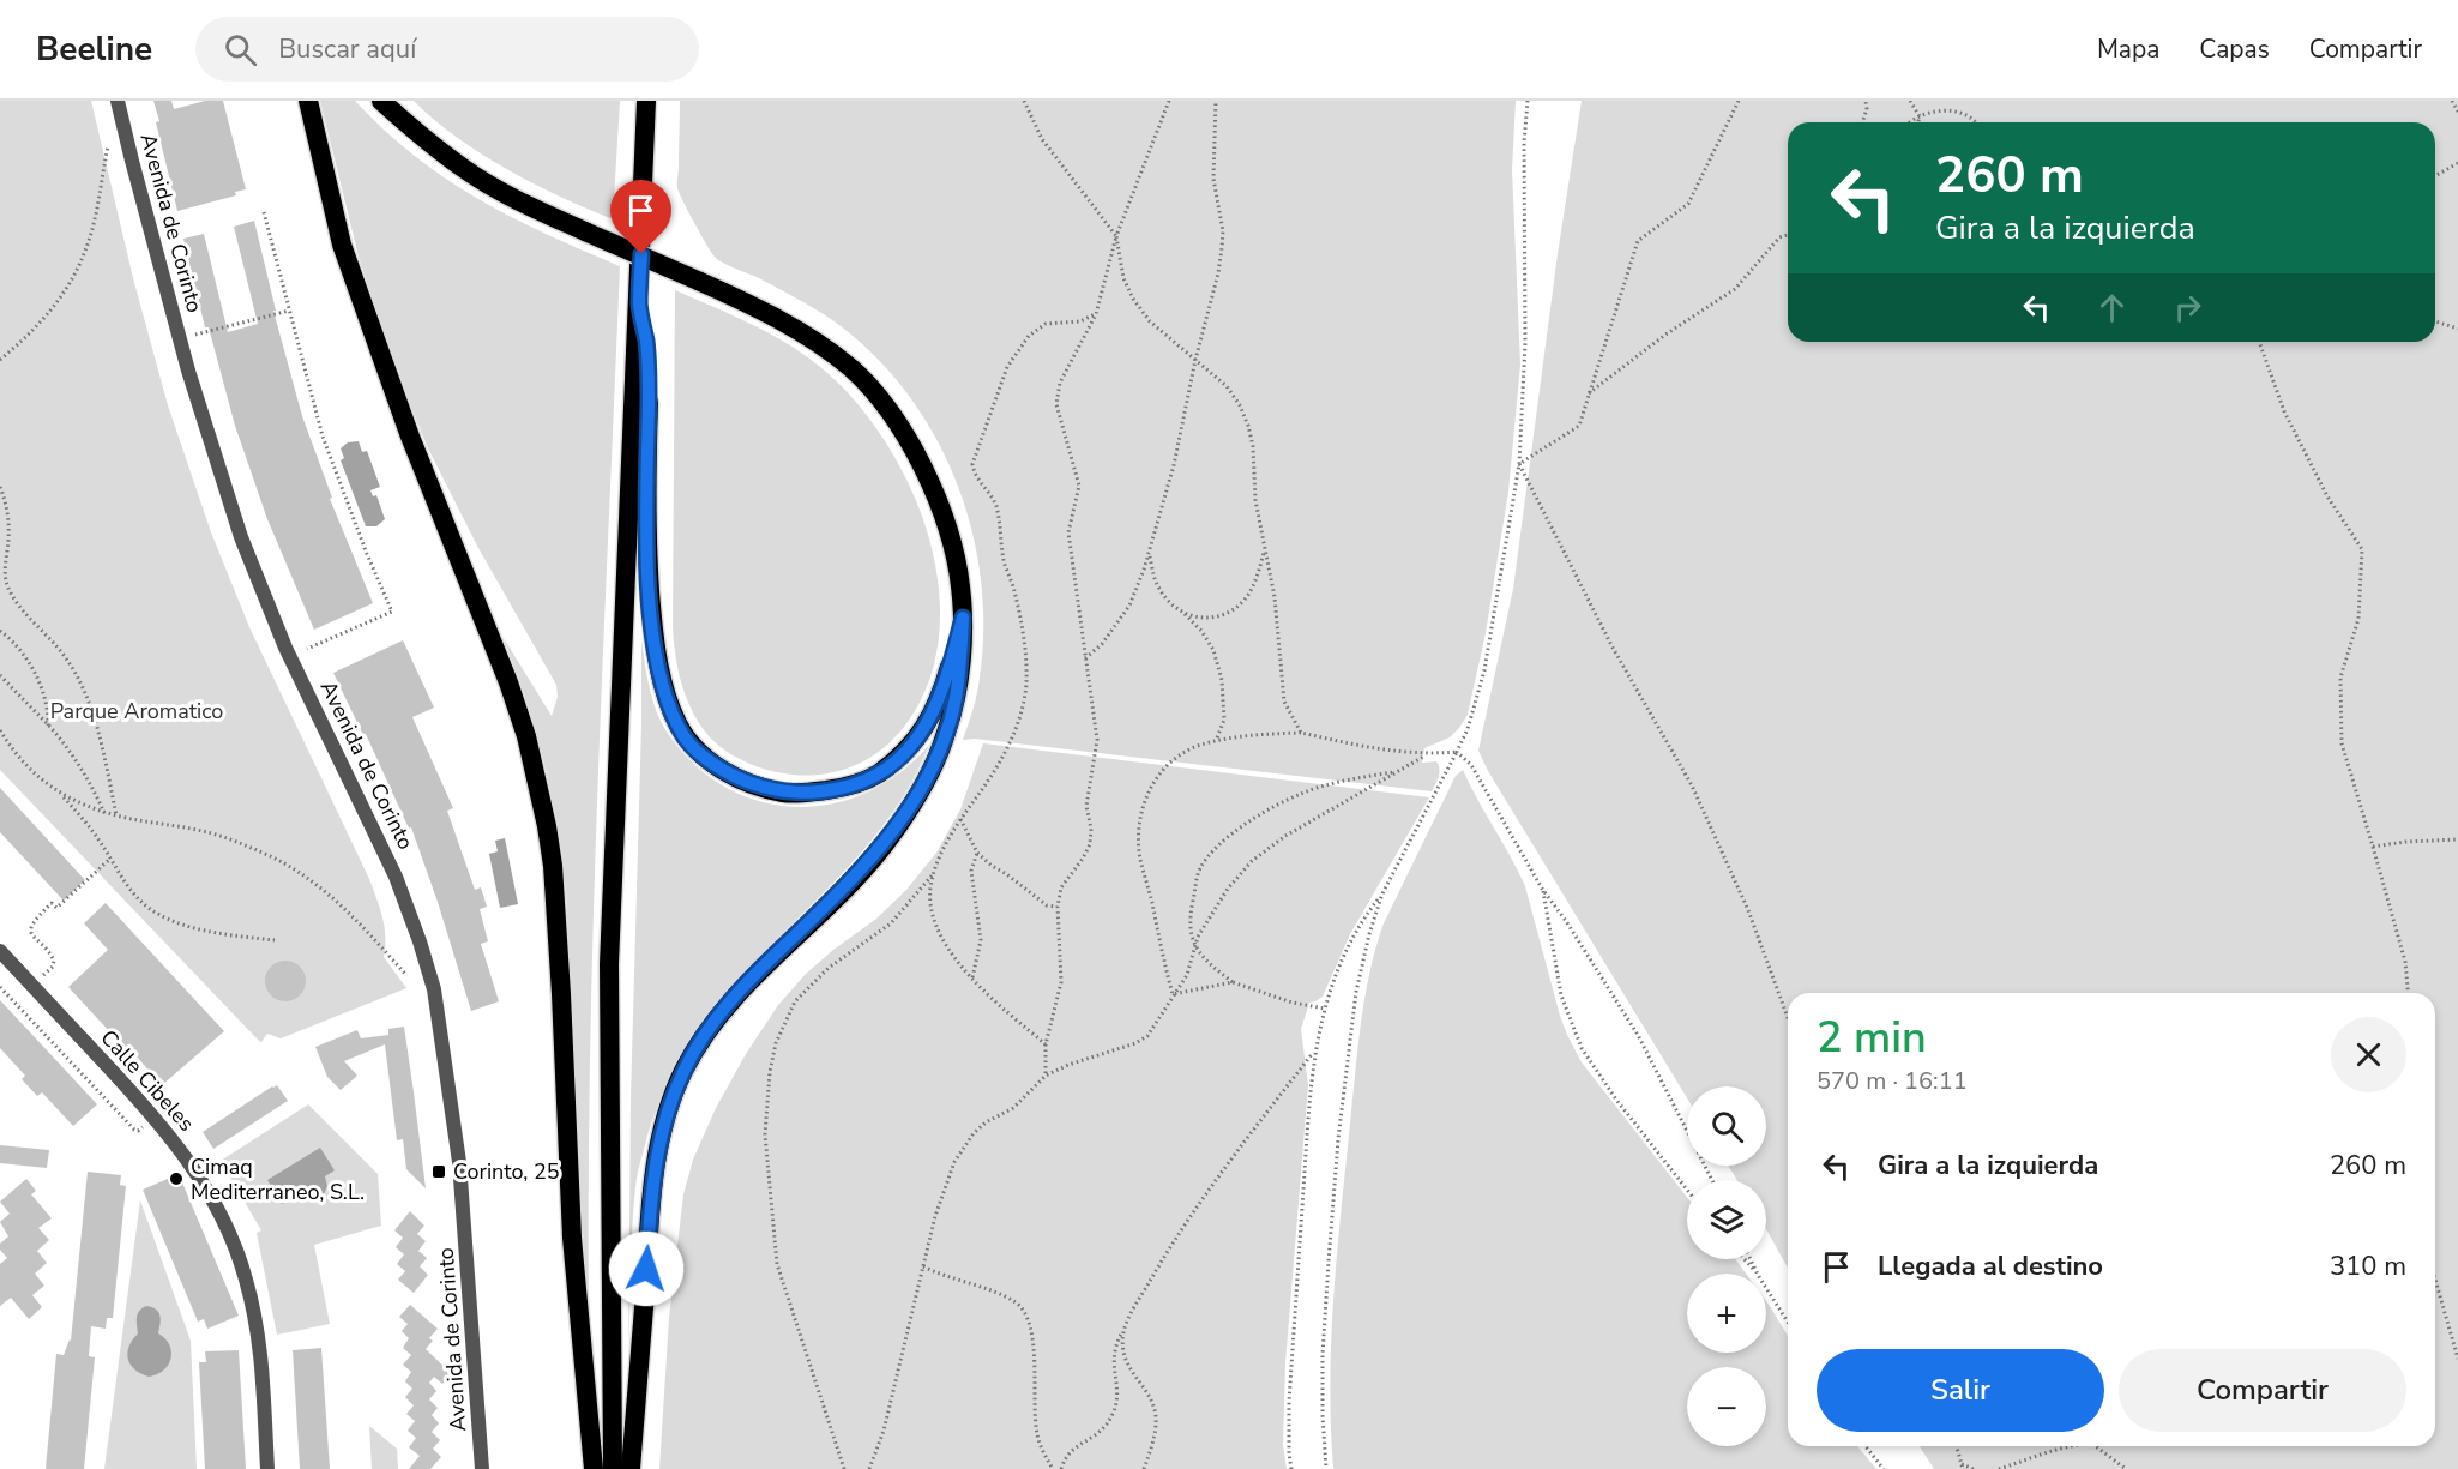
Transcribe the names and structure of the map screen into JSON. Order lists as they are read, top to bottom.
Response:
{
  "streets": {
    "street": ["Avenida de Corinto", "Calle Cibeles"]
  },
  "parks": ["Parque Aromatico"],
  "places": {
    "transit": ["Corinto, 25"],
    "other": ["Cimaq Mediterraneo, S.L."]
  },
  "page": {
    "header": "Beeline",
    "search": "Buscar aquí",
    "nav": ["Mapa", "Capas", "Compartir"],
    "turn": ["260 m", "Gira a la izquierda"],
    "heading": ["2 min", "570 m · 16:11"],
    "map_buttons": ["+", "−"],
    "list": [
      {
        "name": "Gira a la izquierda",
        "value": "260 m"
      },
      {
        "name": "Llegada al destino",
        "value": "310 m"
      }
    ],
    "buttons": ["Salir", "Compartir"]
  }
}
